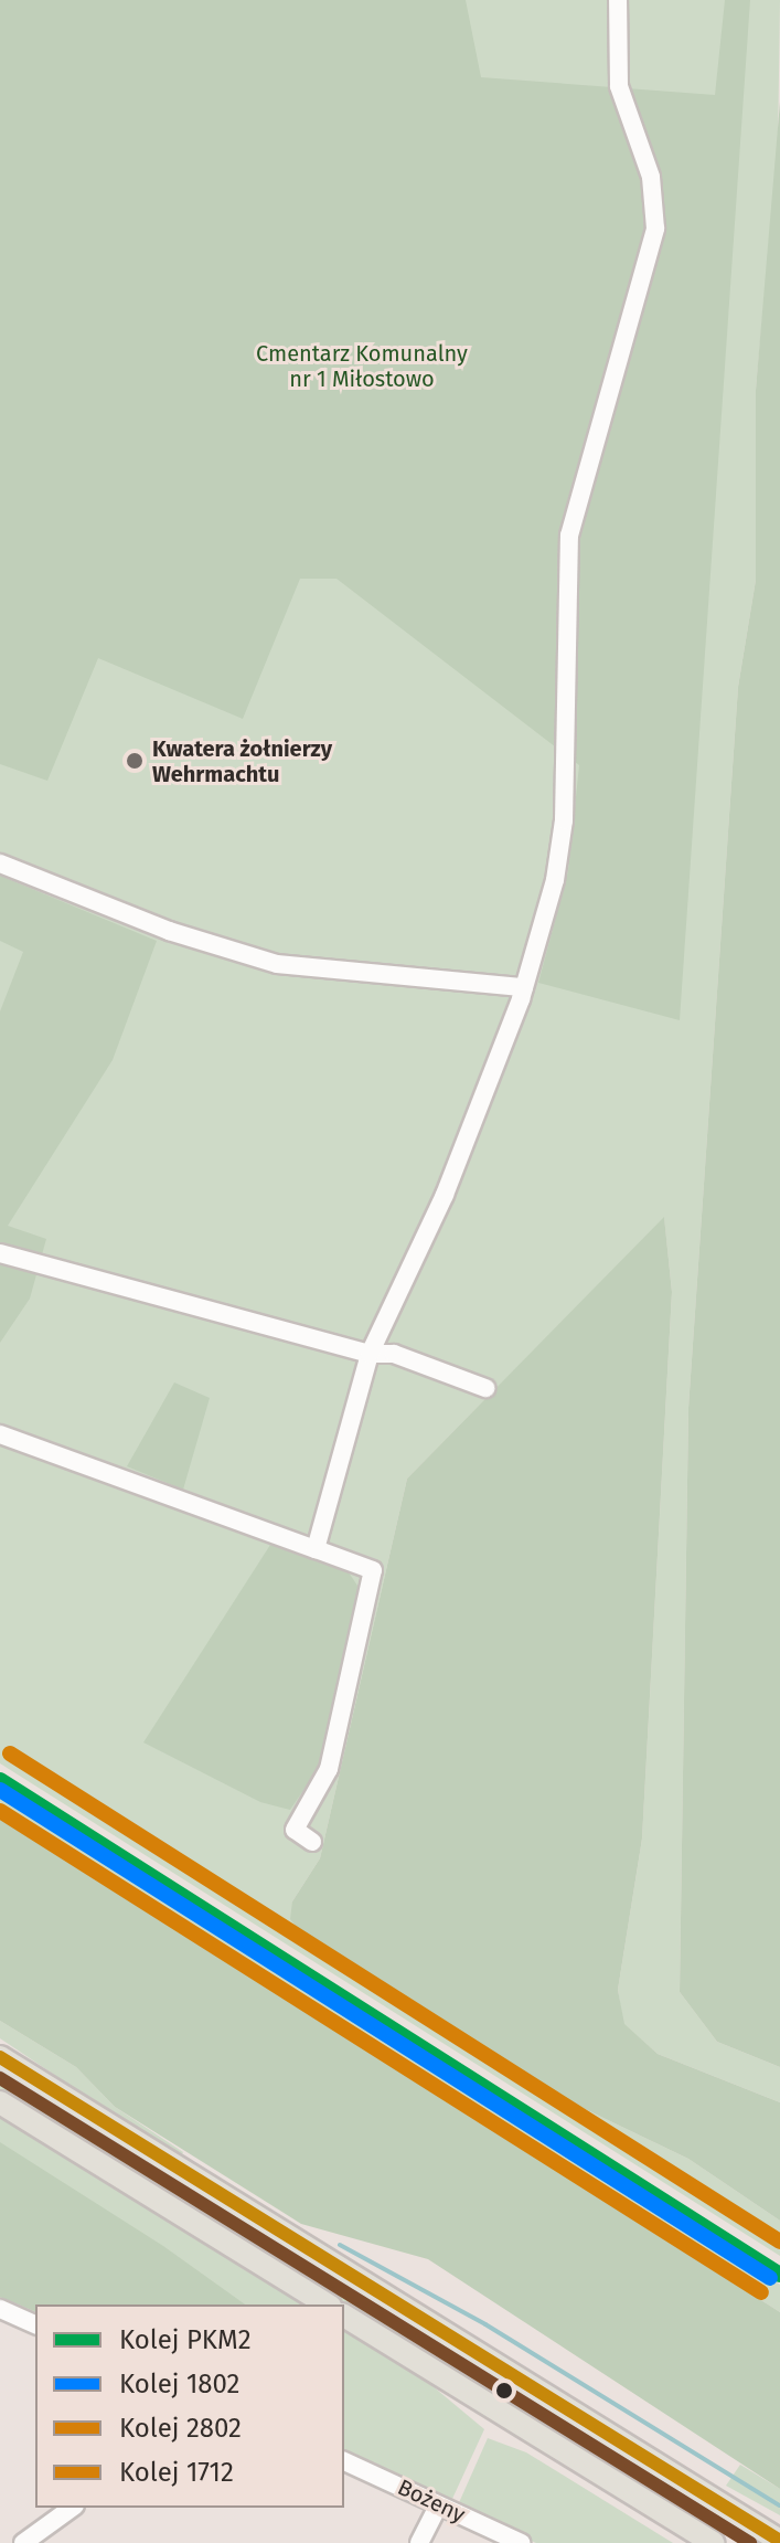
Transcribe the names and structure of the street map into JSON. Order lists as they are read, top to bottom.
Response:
{
  "streets": {
    "street": ["Bożeny"]
  },
  "parks": ["Cmentarz Komunalny nr 1 Miłostowo"],
  "places": ["Kwatera żołnierzy Wehrmachtu"],
  "lines": [
    "rail line 2802",
    "rail line PKM2",
    "rail line 1802",
    "rail line 1712"
  ],
  "legend": [
    "Kolej PKM2",
    "Kolej 1802",
    "Kolej 2802",
    "Kolej 1712"
  ]
}
